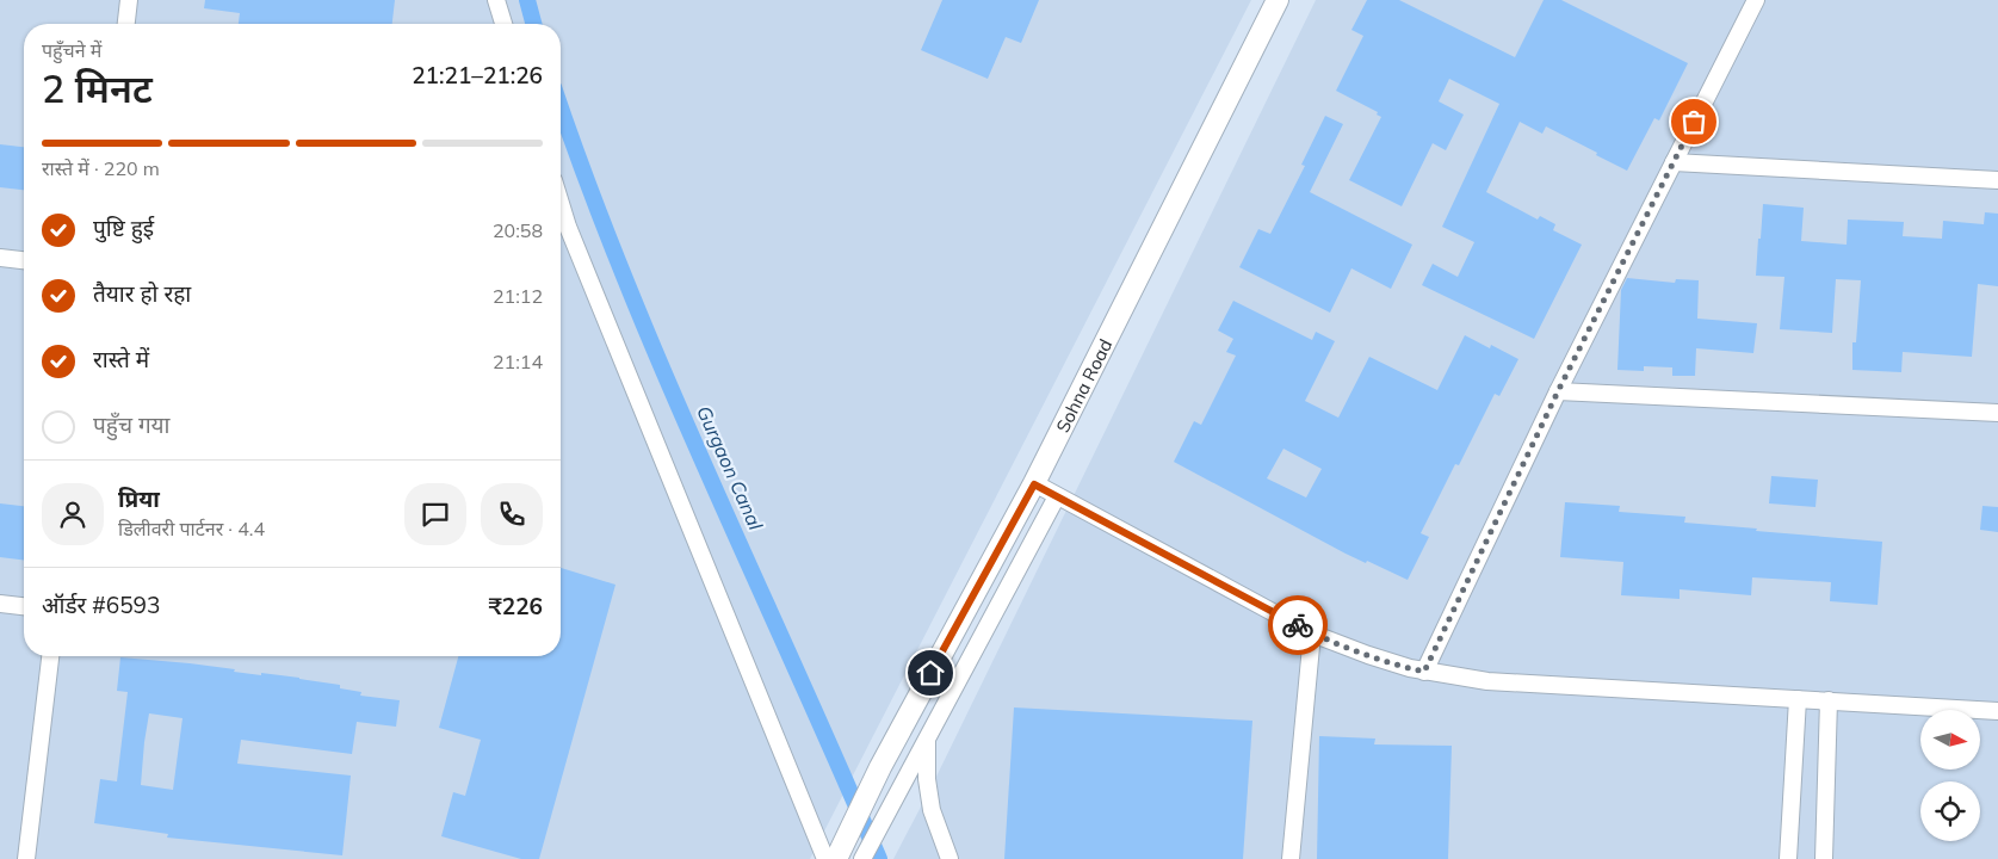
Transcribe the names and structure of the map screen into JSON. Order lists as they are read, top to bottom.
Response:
{
  "streets": {
    "main road": ["Sohna Road"]
  },
  "water": ["Gurgaon Canal"],
  "north": "right",
  "page": {
    "heading": ["2 मिनट", "पहुँचने में", "21:21–21:26"],
    "panel": [
      "प्रिया",
      "डिलीवरी पार्टनर · 4.4",
      "ऑर्डर #6593",
      "₹226"
    ],
    "bar": "रास्ते में · 220 m",
    "list": [
      ["पुष्टि हुई", "20:58"],
      ["तैयार हो रहा", "21:12"],
      ["रास्ते में", "21:14"],
      "पहुँच गया"
    ]
  }
}
